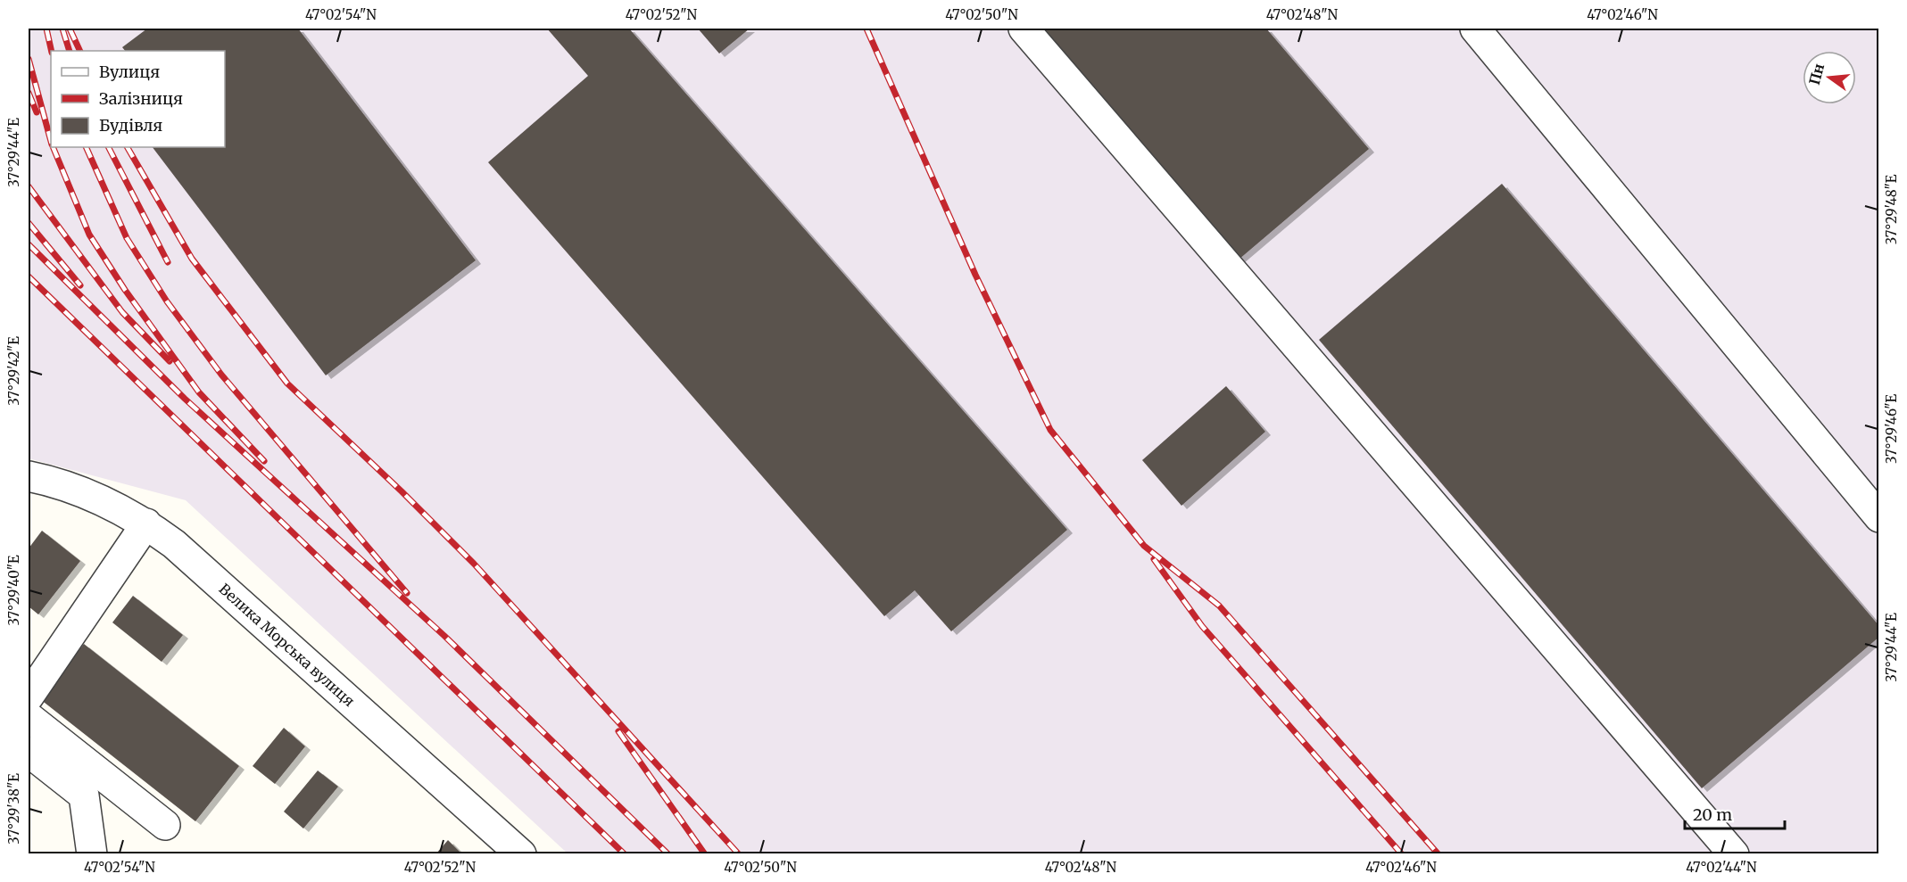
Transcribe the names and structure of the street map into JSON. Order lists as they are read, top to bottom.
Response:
{
  "streets": {
    "street": ["Велика Морська вулиця"]
  },
  "legend": ["Вулиця", "Залізниця", "Будівля"],
  "scale_bar": "20 m",
  "north": "left",
  "coordinates": [
    "47°02'54\"N",
    "47°02'52\"N",
    "47°02'50\"N",
    "47°02'48\"N",
    "47°02'46\"N",
    "37°29'44\"E",
    "37°29'48\"E",
    "37°29'42\"E",
    "37°29'46\"E",
    "37°29'40\"E",
    "37°29'38\"E",
    "47°02'44\"N"
  ]
}
